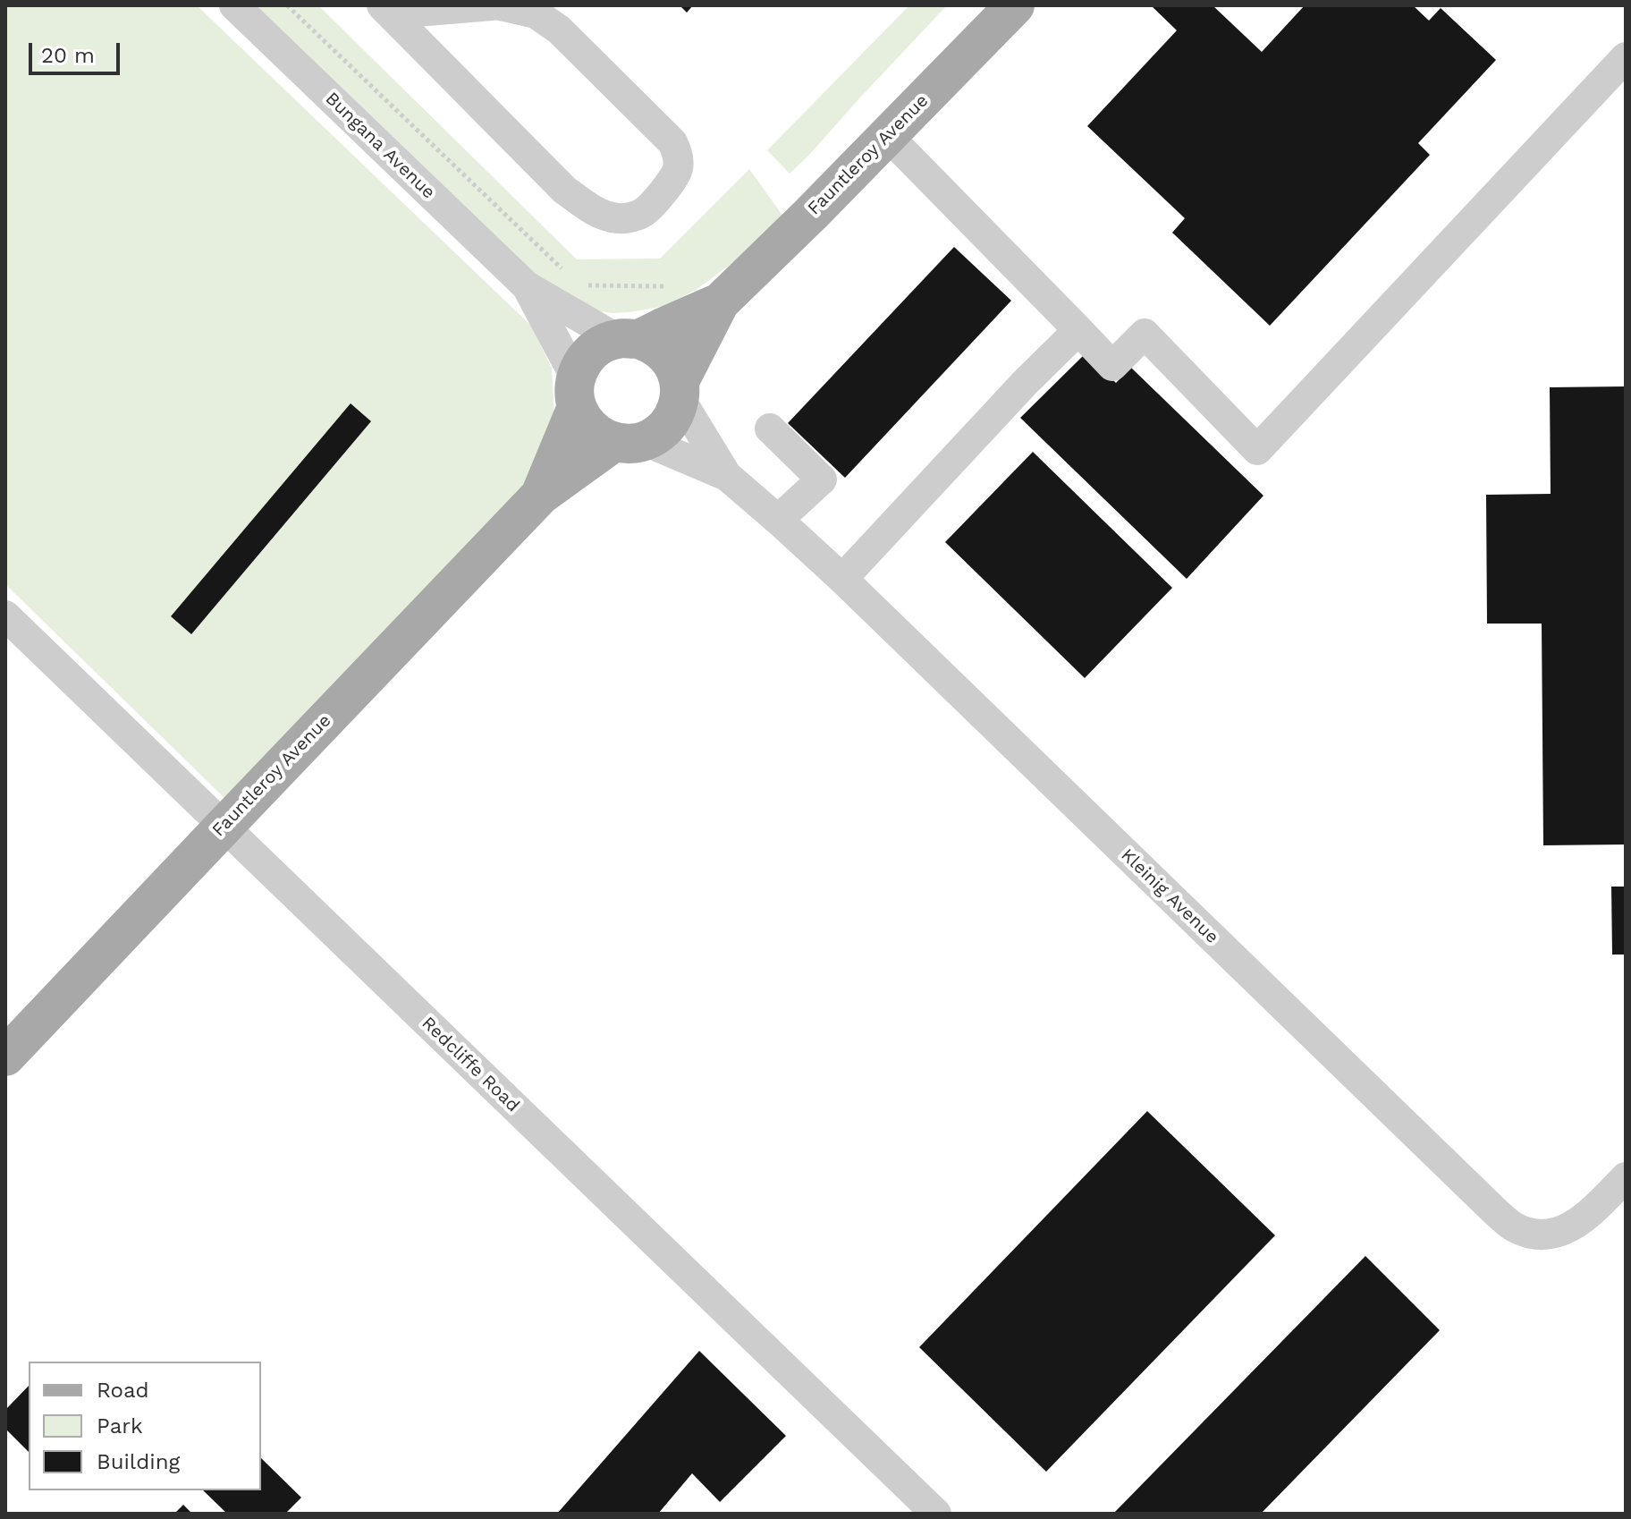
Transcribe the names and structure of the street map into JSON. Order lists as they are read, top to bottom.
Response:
{
  "streets": {
    "main road": ["Fauntleroy Avenue"],
    "street": ["Bungana Avenue", "Kleinig Avenue", "Redcliffe Road"]
  },
  "crossings": [
    ["Bungana Avenue", "Fauntleroy Avenue"],
    ["Bungana Avenue", "Kleinig Avenue"],
    ["Fauntleroy Avenue", "Kleinig Avenue"],
    ["Fauntleroy Avenue", "Redcliffe Road"]
  ],
  "legend": ["Road", "Park", "Building"],
  "scale_bar": "20 m"
}
